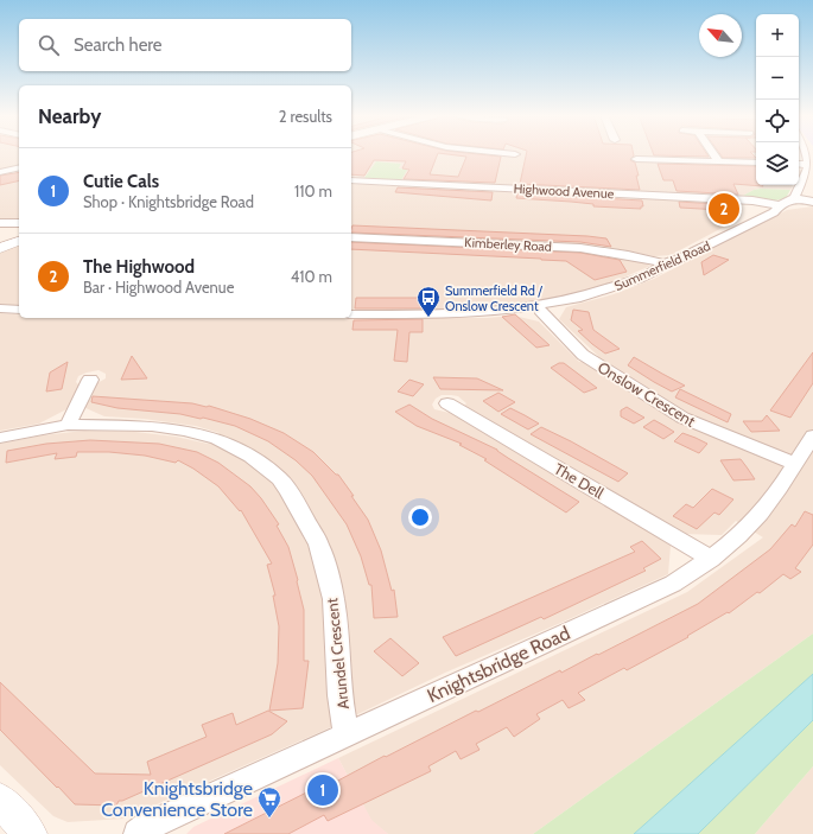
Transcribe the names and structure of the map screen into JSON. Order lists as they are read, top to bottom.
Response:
{
  "streets": {
    "street": [
      "Highwood Avenue",
      "Kimberley Road",
      "Summerfield Road",
      "Onslow Crescent",
      "The Dell",
      "Arundel Crescent",
      "Knightsbridge Road"
    ]
  },
  "crossings": [
    ["Highwood Avenue", "Summerfield Road"],
    ["Kimberley Road", "Summerfield Road"],
    ["Onslow Crescent", "Knightsbridge Road"],
    ["The Dell", "Knightsbridge Road"],
    ["Arundel Crescent", "Knightsbridge Road"]
  ],
  "places": {
    "bus stop": ["Summerfield Rd / Onslow Crescent"],
    "supermarket": ["Knightsbridge Convenience Store"]
  },
  "north": "top left",
  "page": {
    "map_buttons": ["+", "−"],
    "search": "Search here",
    "heading": ["Nearby", "2 results"],
    "list": [
      {
        "mark": "1",
        "name": "Cutie Cals",
        "note": "Shop · Knightsbridge Road",
        "value": "110 m"
      },
      {
        "mark": "2",
        "name": "The Highwood",
        "note": "Bar · Highwood Avenue",
        "value": "410 m"
      }
    ],
    "pins": ["2", "1"]
  }
}
